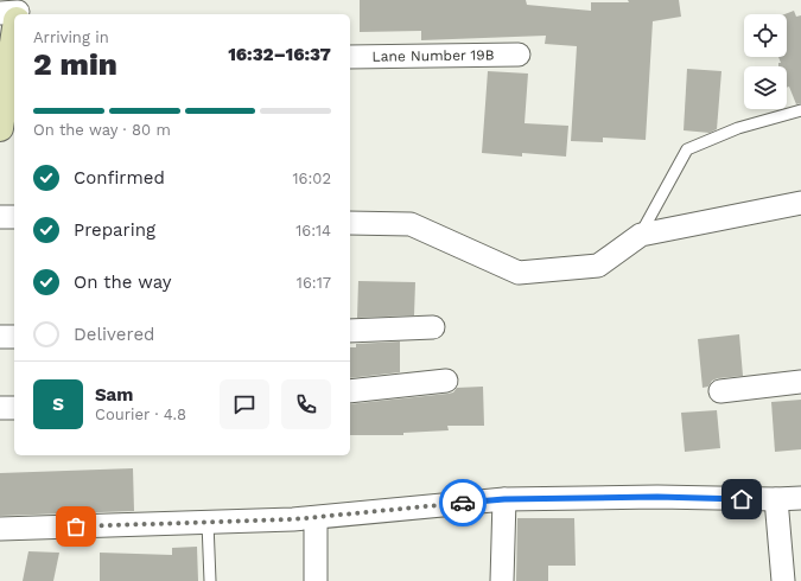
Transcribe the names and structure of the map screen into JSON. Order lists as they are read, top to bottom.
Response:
{
  "streets": {
    "street": ["Lane Number 19B"]
  },
  "page": {
    "heading": ["2 min", "Arriving in", "16:32–16:37"],
    "panel": ["Sam", "Courier · 4.8"],
    "bar": "On the way · 80 m",
    "list": [
      ["Confirmed", "16:02"],
      ["Preparing", "16:14"],
      ["On the way", "16:17"],
      "Delivered"
    ],
    "round": "S"
  }
}
